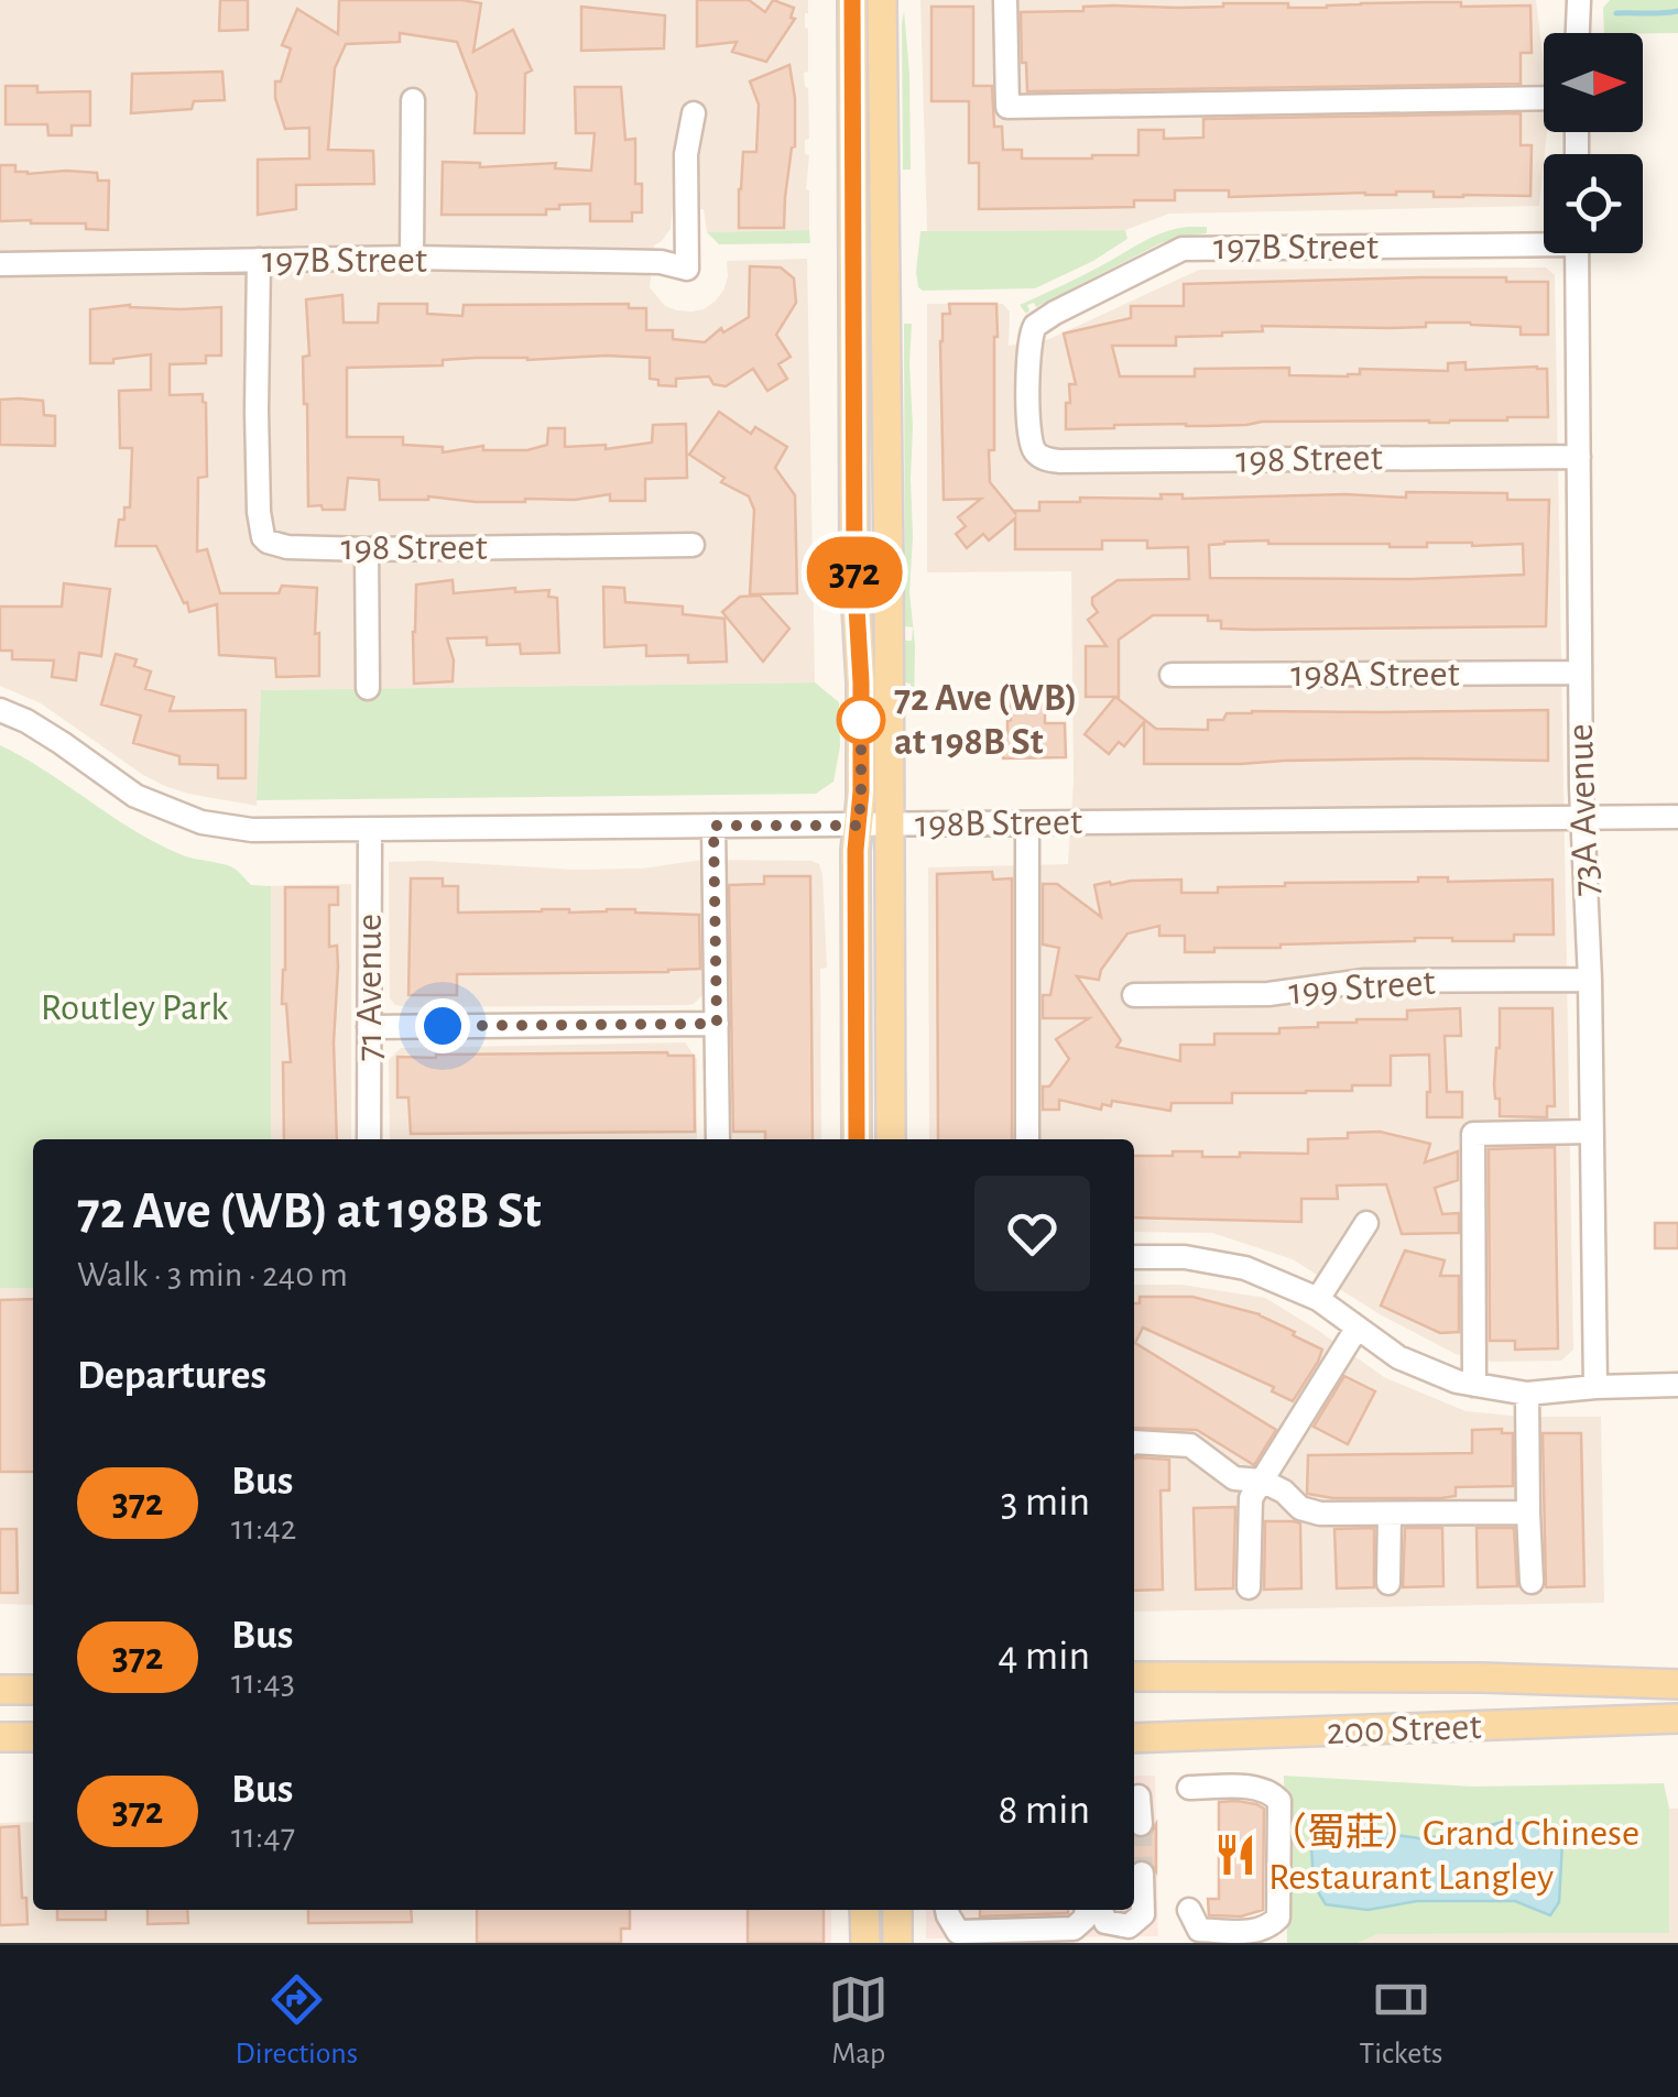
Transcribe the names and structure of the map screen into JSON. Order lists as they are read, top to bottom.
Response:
{
  "streets": {
    "main road": ["200 Street"],
    "street": [
      "197B Street",
      "198 Street",
      "198A Street",
      "73A Avenue",
      "198B Street",
      "71 Avenue",
      "199 Street"
    ]
  },
  "crossings": [
    ["197B Street", "198 Street"],
    ["198 Street", "73A Avenue"],
    ["198A Street", "73A Avenue"],
    ["73A Avenue", "198B Street"],
    ["73A Avenue", "199 Street"],
    ["198B Street", "71 Avenue"]
  ],
  "parks": ["Routley Park"],
  "places": {
    "other": ["72 Ave (WB) at 198B St"],
    "restaurant": ["（蜀莊）Grand Chinese Restaurant Langley"]
  },
  "lines": ["bus line 372"],
  "north": "right",
  "page": {
    "on_map": "372",
    "heading": [
      ["72 Ave (WB) at 198B St", "Walk · 3 min · 240 m"],
      "Departures"
    ],
    "list": [
      {
        "mark": "372",
        "name": "Bus",
        "note": "11:42",
        "value": "3 min"
      },
      {
        "mark": "372",
        "name": "Bus",
        "note": "11:43",
        "value": "4 min"
      },
      {
        "mark": "372",
        "name": "Bus",
        "note": "11:47",
        "value": "8 min"
      }
    ],
    "tabs": ["Directions", "Map", "Tickets"]
  }
}
